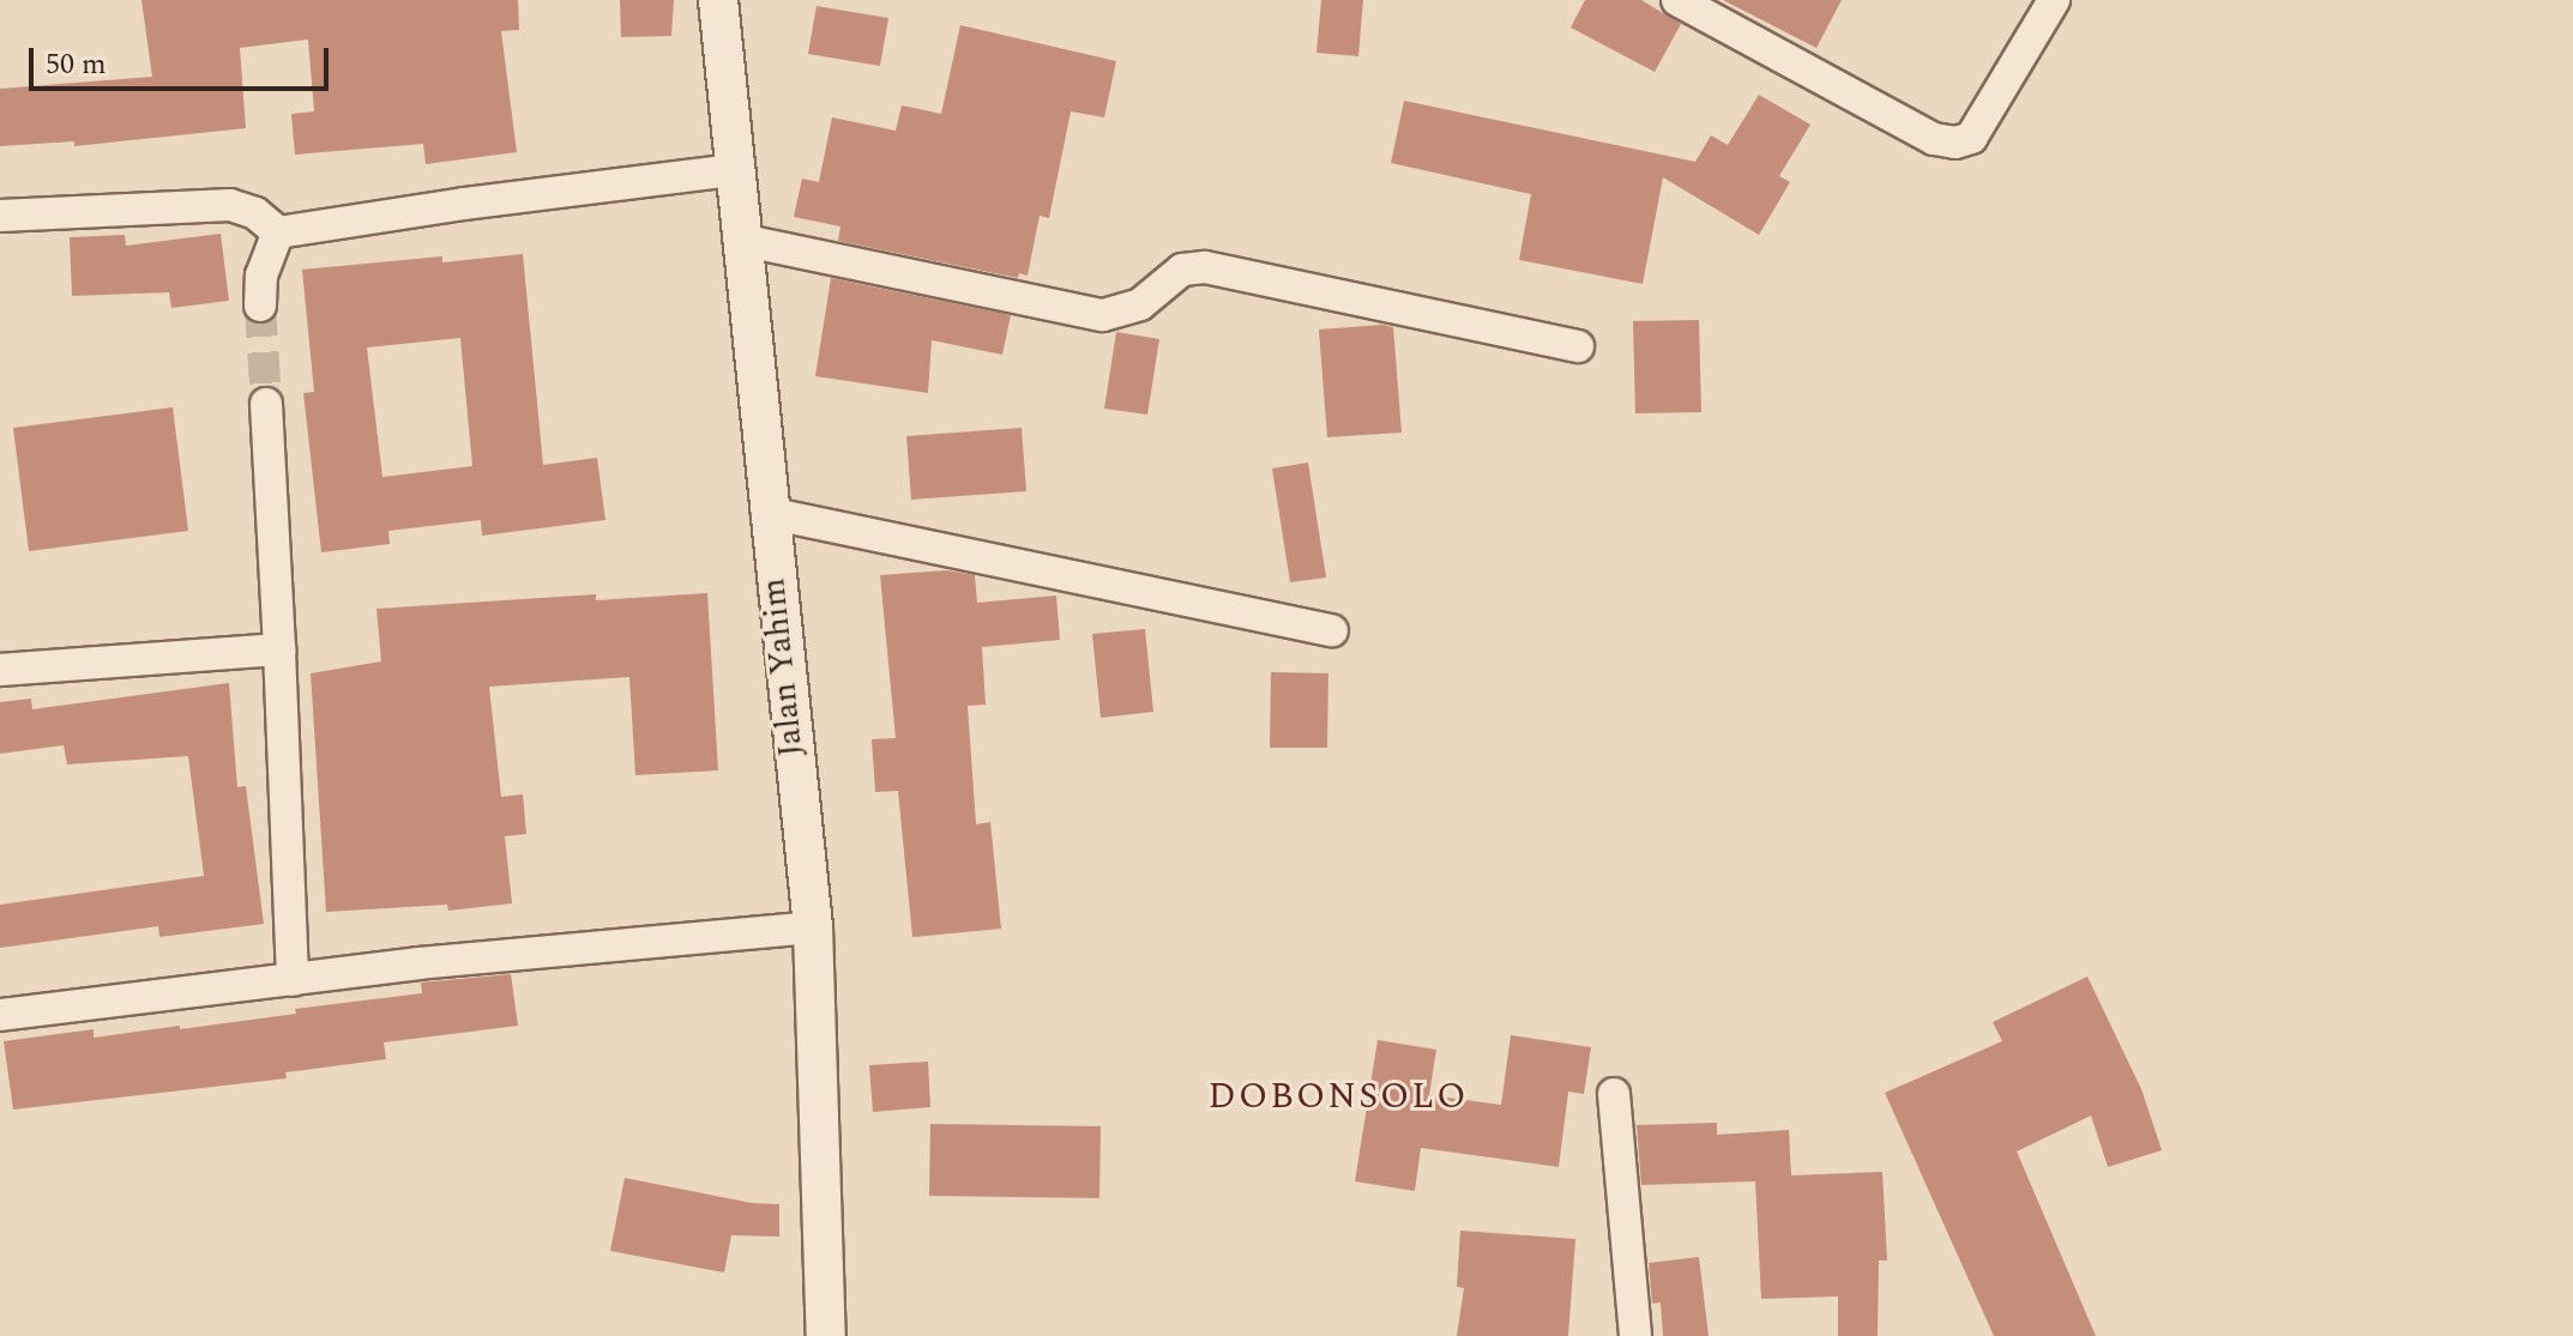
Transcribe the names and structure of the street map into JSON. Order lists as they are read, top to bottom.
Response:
{
  "streets": {
    "street": ["Jalan Yahim"]
  },
  "districts": ["DOBONSOLO"],
  "scale_bar": "50 m"
}
